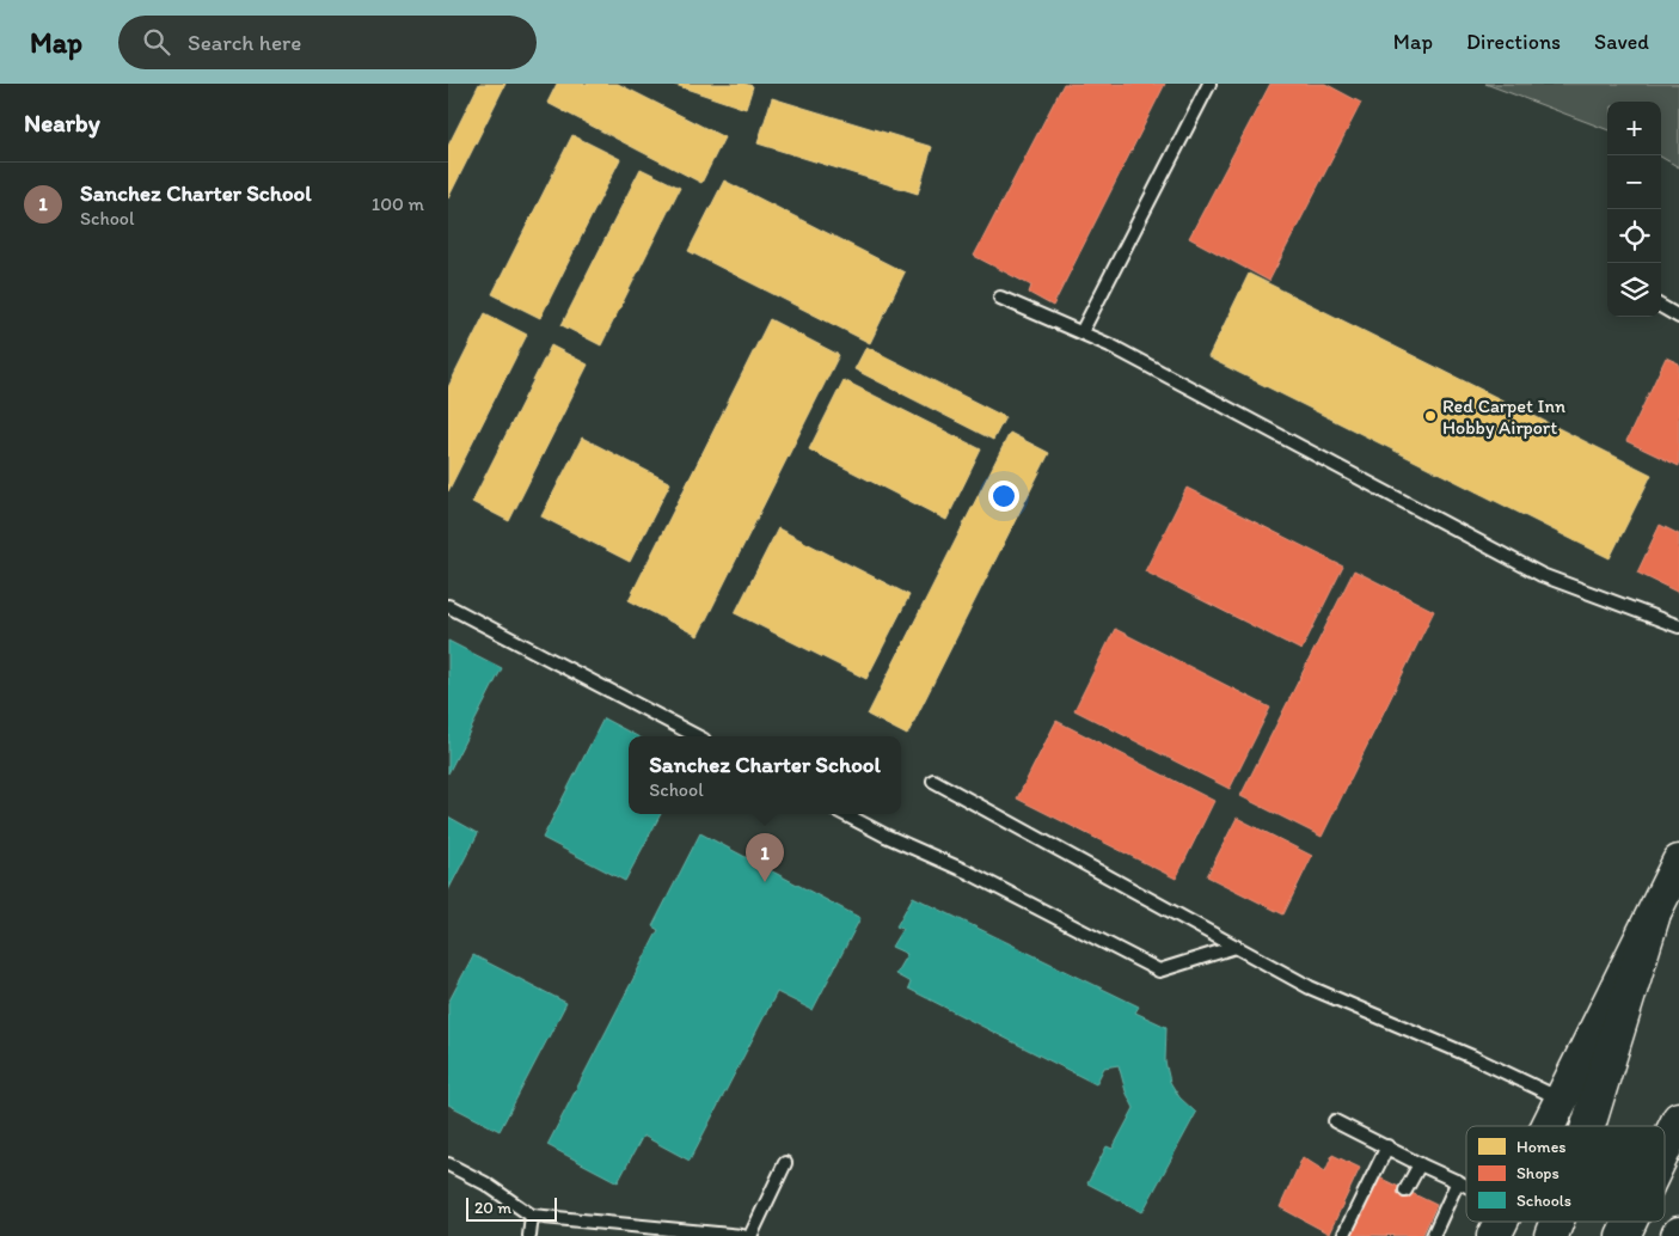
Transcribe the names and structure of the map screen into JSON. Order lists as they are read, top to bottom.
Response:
{
  "places": ["Red Carpet Inn Hobby Airport"],
  "legend": ["Homes", "Shops", "Schools"],
  "scale_bar": "20 m",
  "page": {
    "header": "Map",
    "search": "Search here",
    "nav": ["Map", "Directions", "Saved"],
    "heading": "Nearby",
    "map_buttons": ["+", "−"],
    "list": [
      {
        "mark": "1",
        "name": "Sanchez Charter School",
        "note": "School",
        "value": "100 m"
      }
    ],
    "popup": ["Sanchez Charter School", "School"],
    "pins": "1",
    "scale": "20 m"
  }
}
